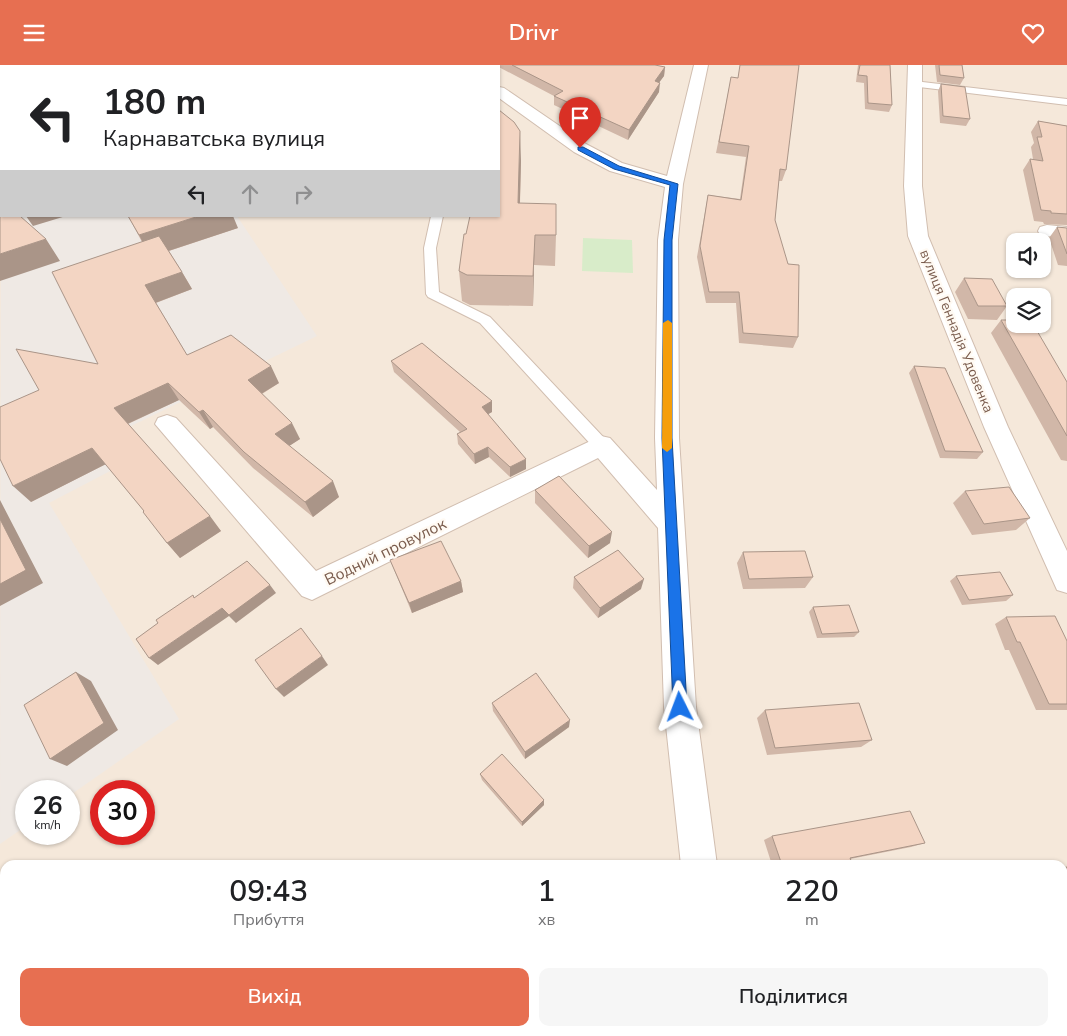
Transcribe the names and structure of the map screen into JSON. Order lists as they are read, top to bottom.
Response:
{
  "streets": {
    "street": ["вулиця Геннадія Удовенка", "Водний провулок"]
  },
  "page": {
    "header": "Drivr",
    "turn": ["180 m", "Карнаватська вулиця"],
    "speed": "26 km/h",
    "limit": "30",
    "eta": [
      "09:43",
      "Прибуття",
      "1",
      "хв",
      "220",
      "m"
    ],
    "buttons": ["Вихід", "Поділитися"]
  }
}
